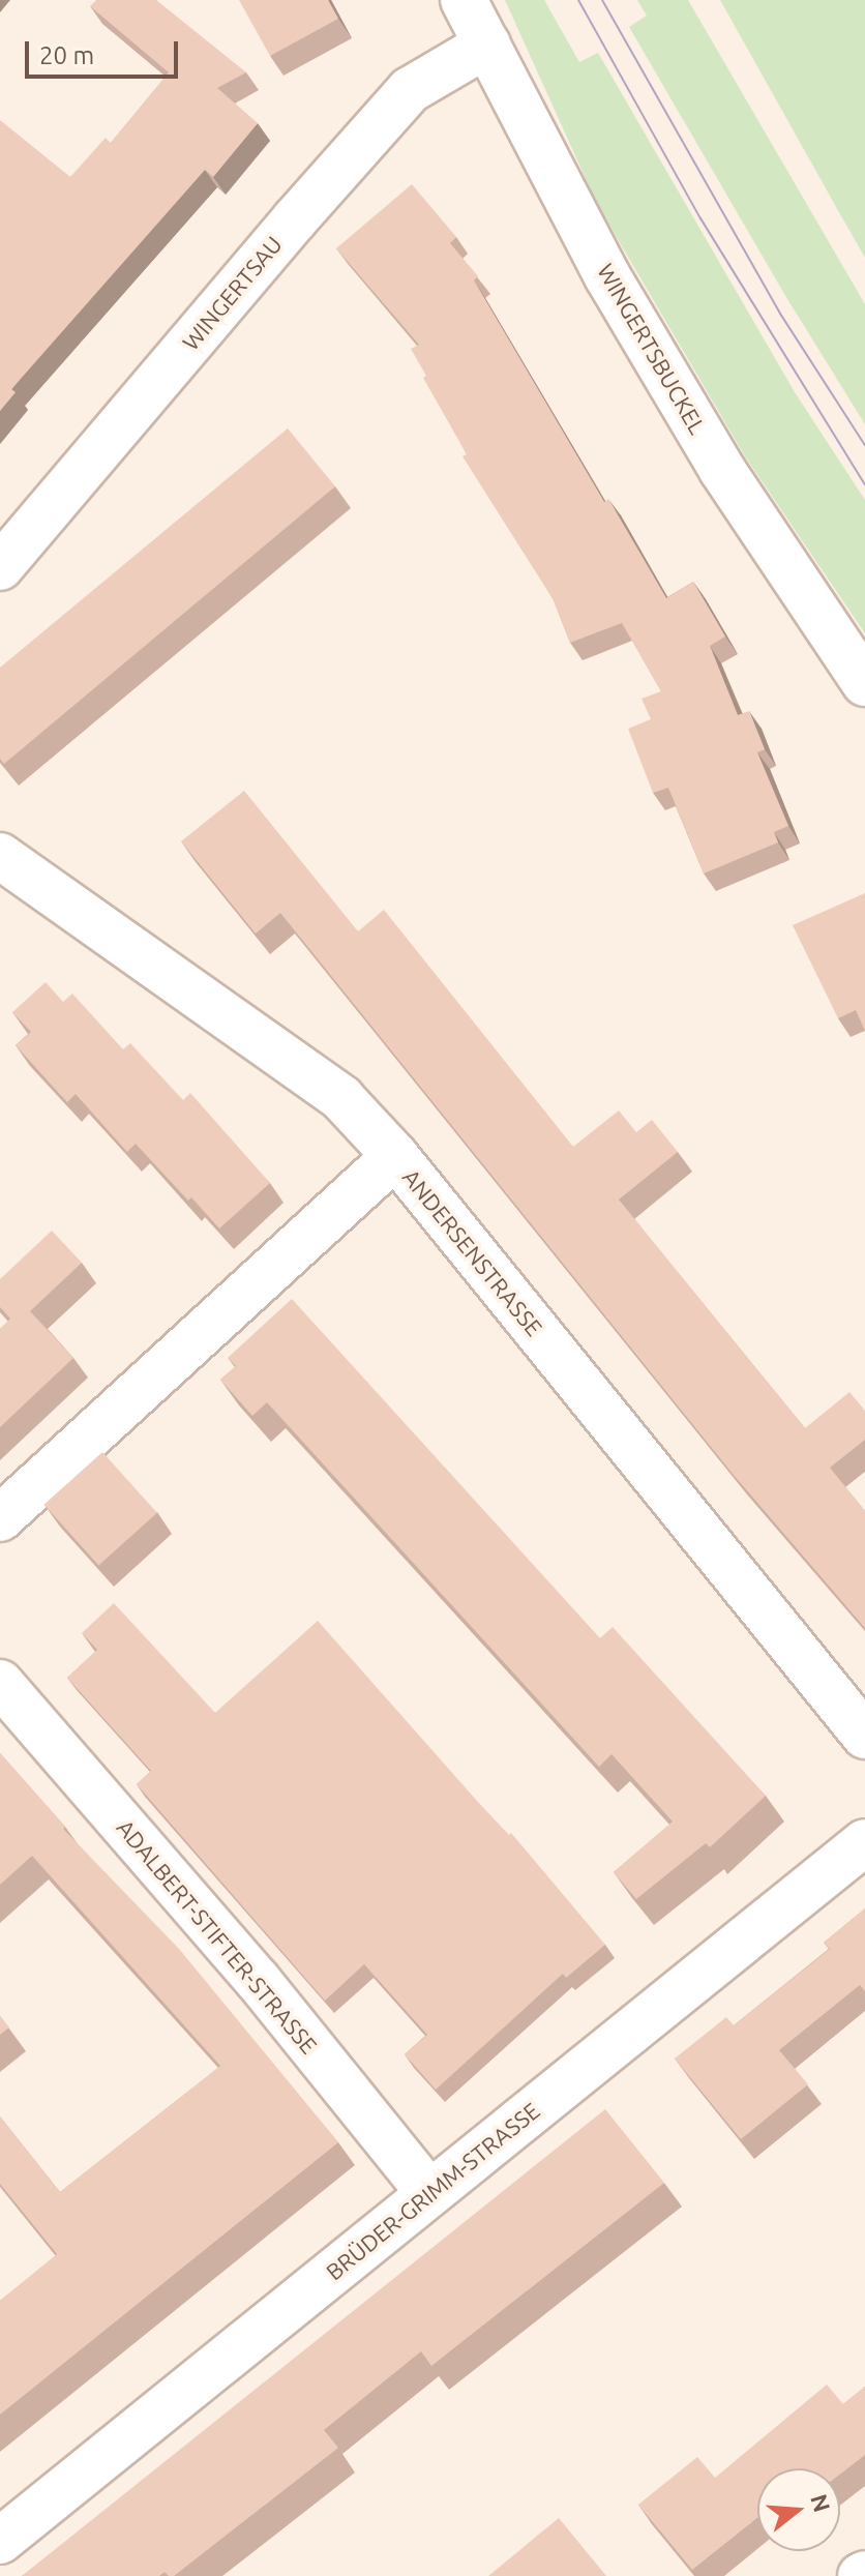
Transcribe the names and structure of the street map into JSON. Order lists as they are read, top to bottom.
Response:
{
  "streets": {
    "street": [
      "WINGERTSAU",
      "WINGERTSBUCKEL",
      "ANDERSENSTRASSE",
      "ADALBERT-STIFTER-STRASSE",
      "BRÜDER-GRIMM-STRASSE"
    ]
  },
  "crossings": [
    ["WINGERTSAU", "WINGERTSBUCKEL"],
    ["ADALBERT-STIFTER-STRASSE", "BRÜDER-GRIMM-STRASSE"]
  ],
  "scale_bar": "20 m",
  "north": "right"
}
